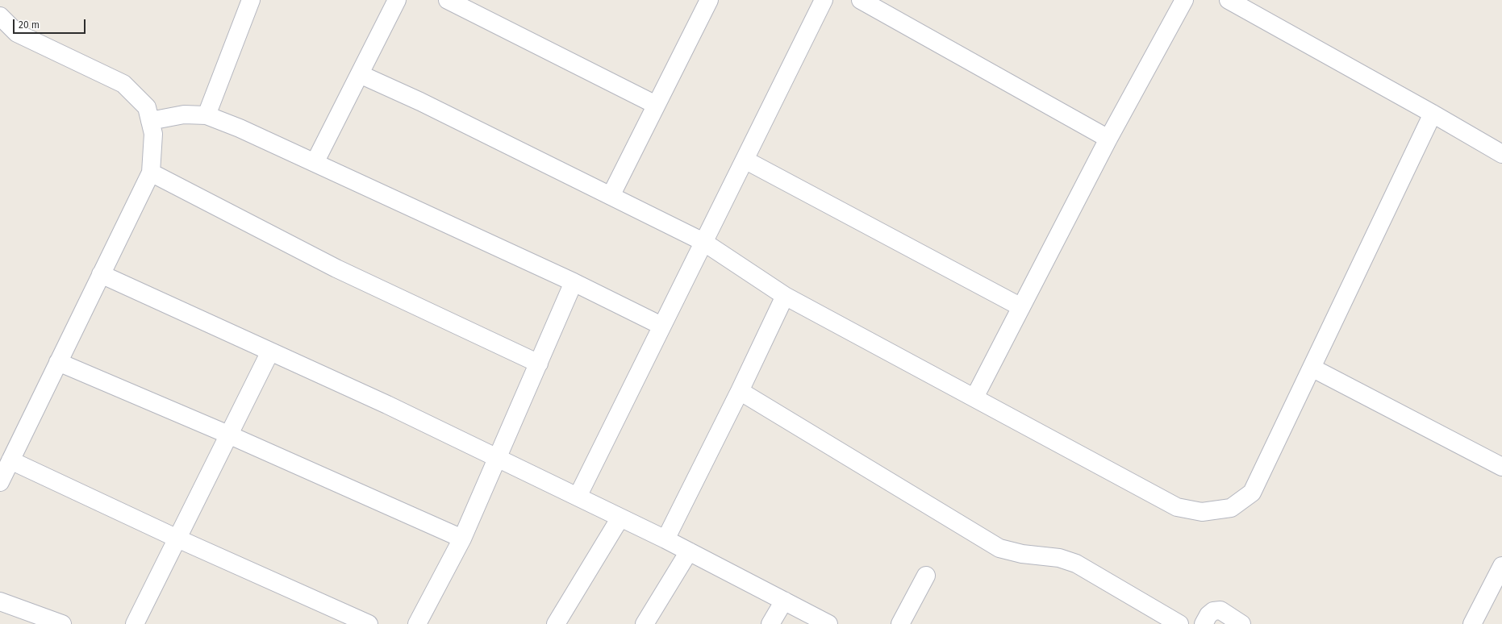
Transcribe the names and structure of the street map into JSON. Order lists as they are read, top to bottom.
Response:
{
  "scale_bar": "20 m"
}
